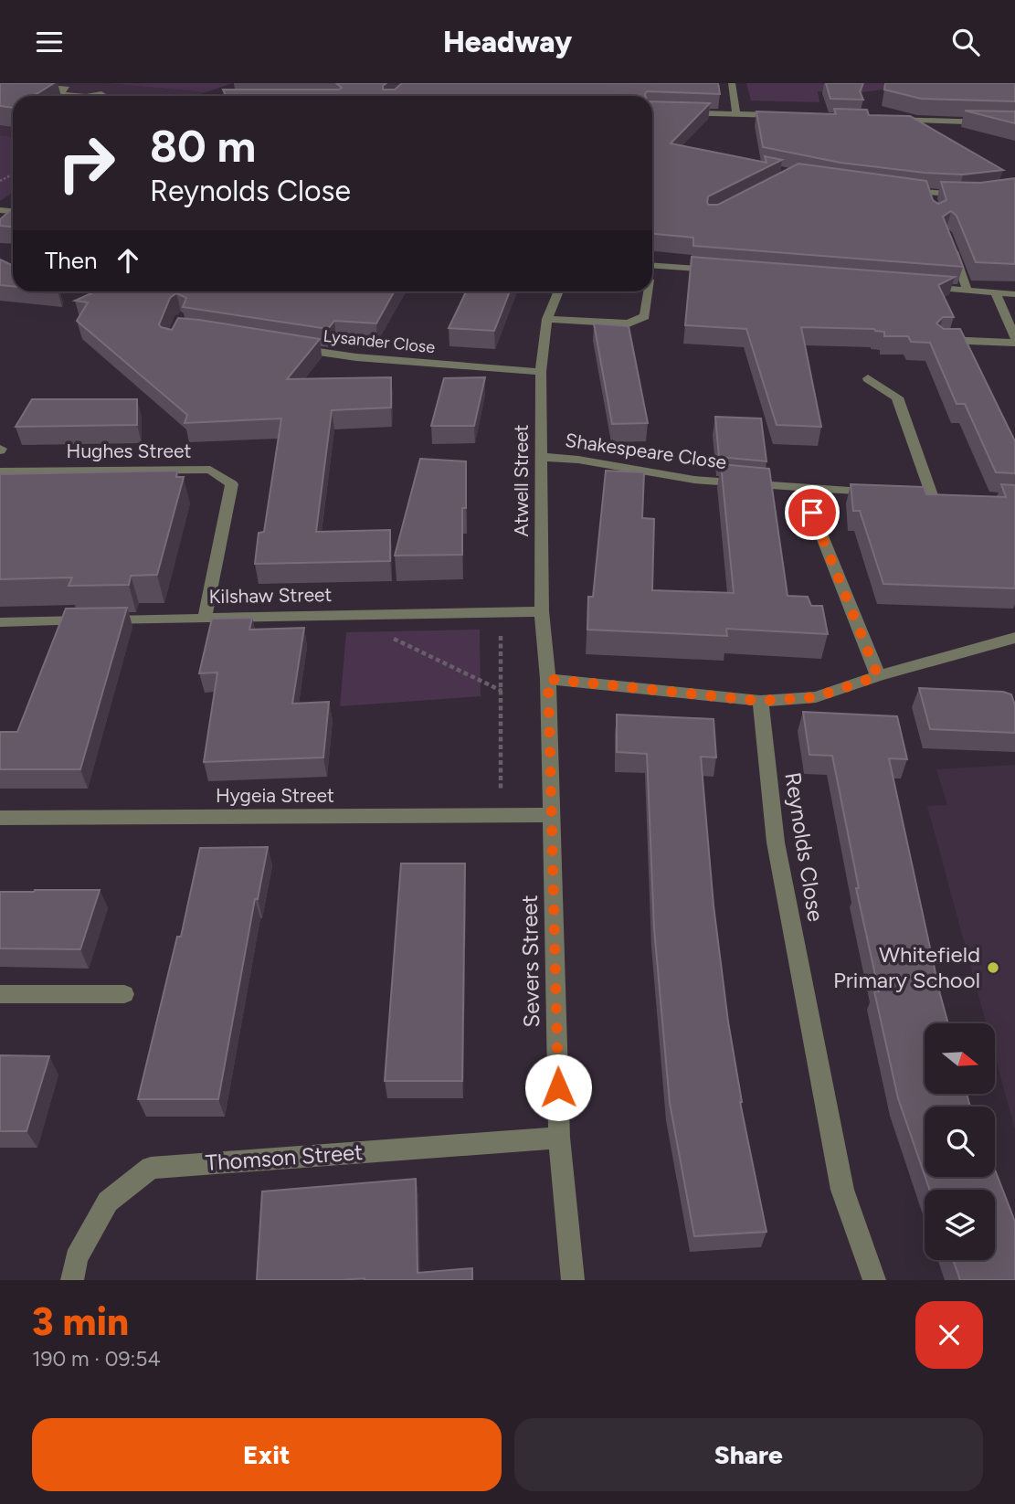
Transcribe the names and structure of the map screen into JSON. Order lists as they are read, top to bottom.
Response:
{
  "streets": {
    "street": [
      "Lysander Close",
      "Hughes Street",
      "Shakespeare Close",
      "Atwell Street",
      "Kilshaw Street",
      "Hygeia Street",
      "Reynolds Close",
      "Severs Street",
      "Thomson Street"
    ]
  },
  "crossings": [
    ["Lysander Close", "Atwell Street"],
    ["Hughes Street", "Kilshaw Street"],
    ["Shakespeare Close", "Atwell Street"],
    ["Atwell Street", "Kilshaw Street"],
    ["Atwell Street", "Severs Street"],
    ["Hygeia Street", "Severs Street"],
    ["Severs Street", "Thomson Street"]
  ],
  "places": ["Whitefield Primary School"],
  "north": "right",
  "page": {
    "header": "Headway",
    "turn": ["80 m", "Reynolds Close"],
    "then": "Then",
    "heading": ["3 min", "190 m · 09:54"],
    "buttons": ["Exit", "Share"]
  }
}
